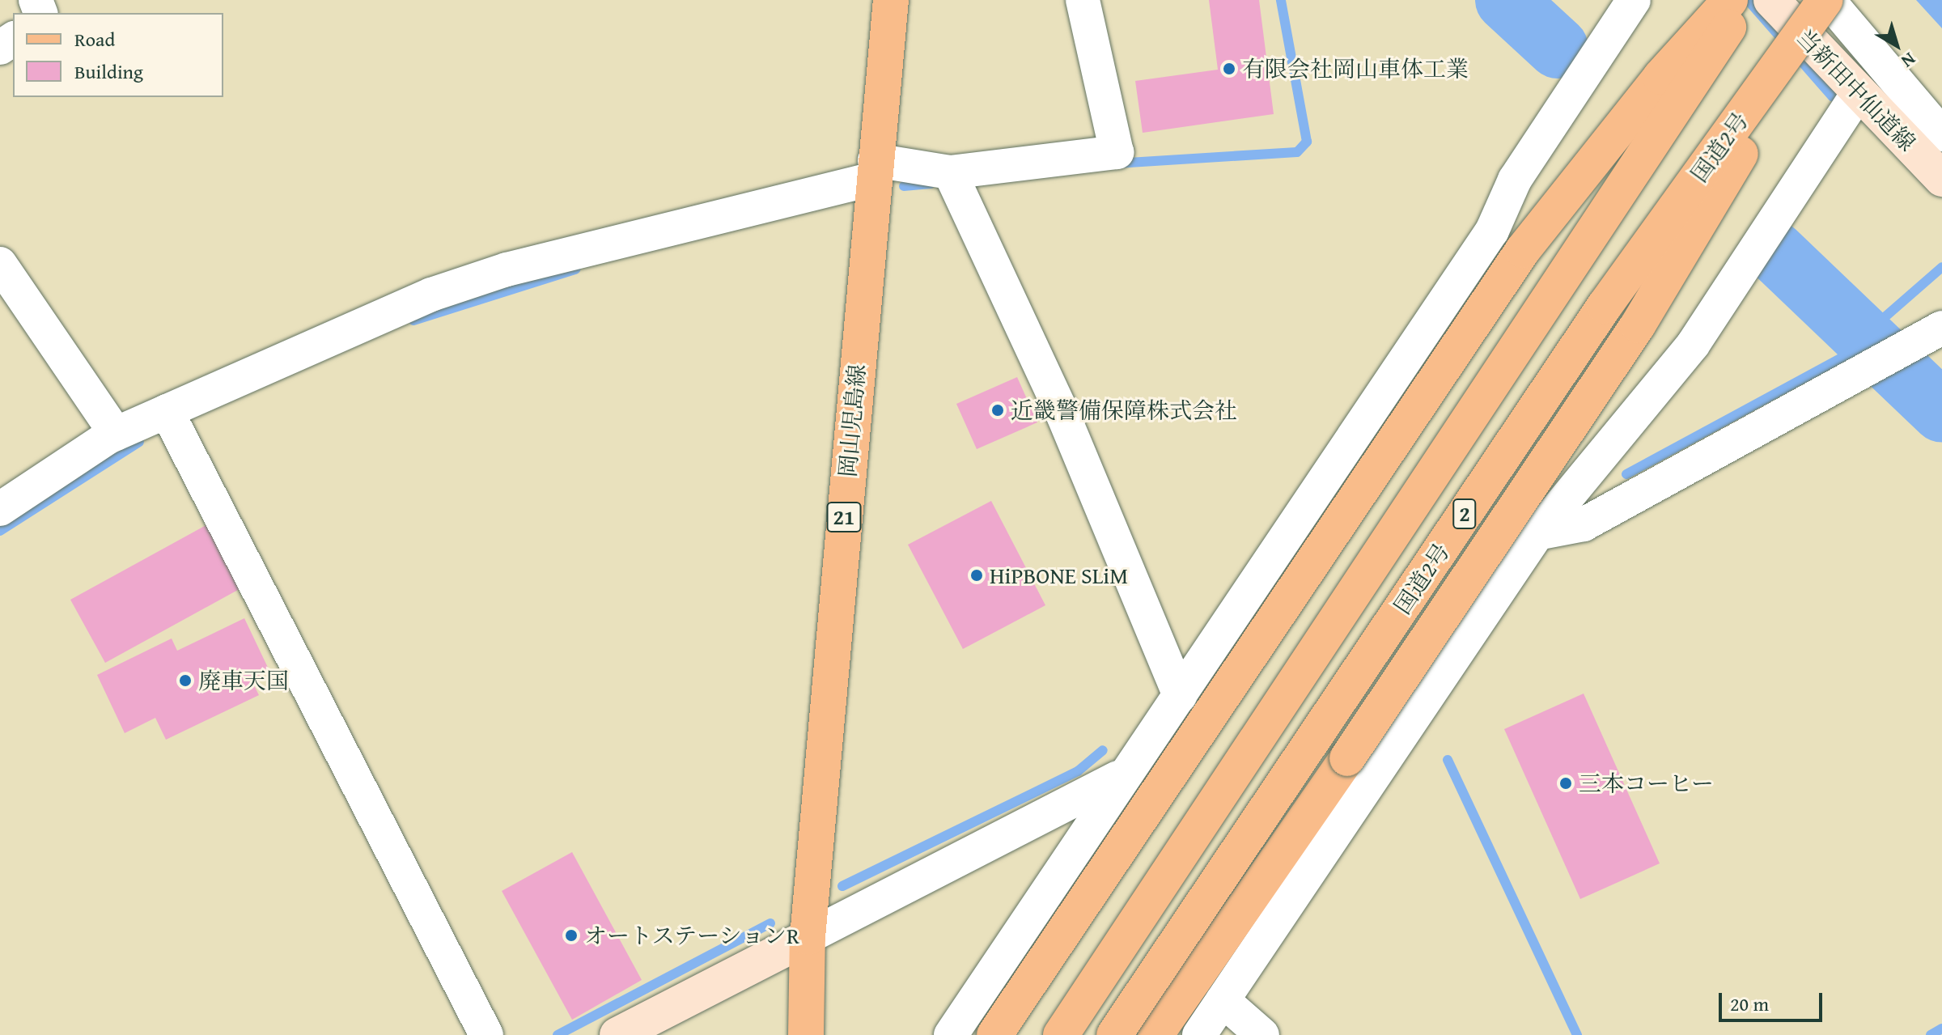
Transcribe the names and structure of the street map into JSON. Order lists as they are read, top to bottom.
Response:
{
  "streets": {
    "main road": [
      "当新田中仙道線",
      "国道2号",
      "岡山児島線",
      "2",
      "21"
    ]
  },
  "places": [
    "有限会社岡山車体工業",
    "近畿警備保障株式会社",
    "HiPBONE SLiM",
    "廃車天国",
    "三本コーヒー",
    "オートステーションR"
  ],
  "legend": ["Road", "Building"],
  "scale_bar": "20 m",
  "north": "bottom right"
}
